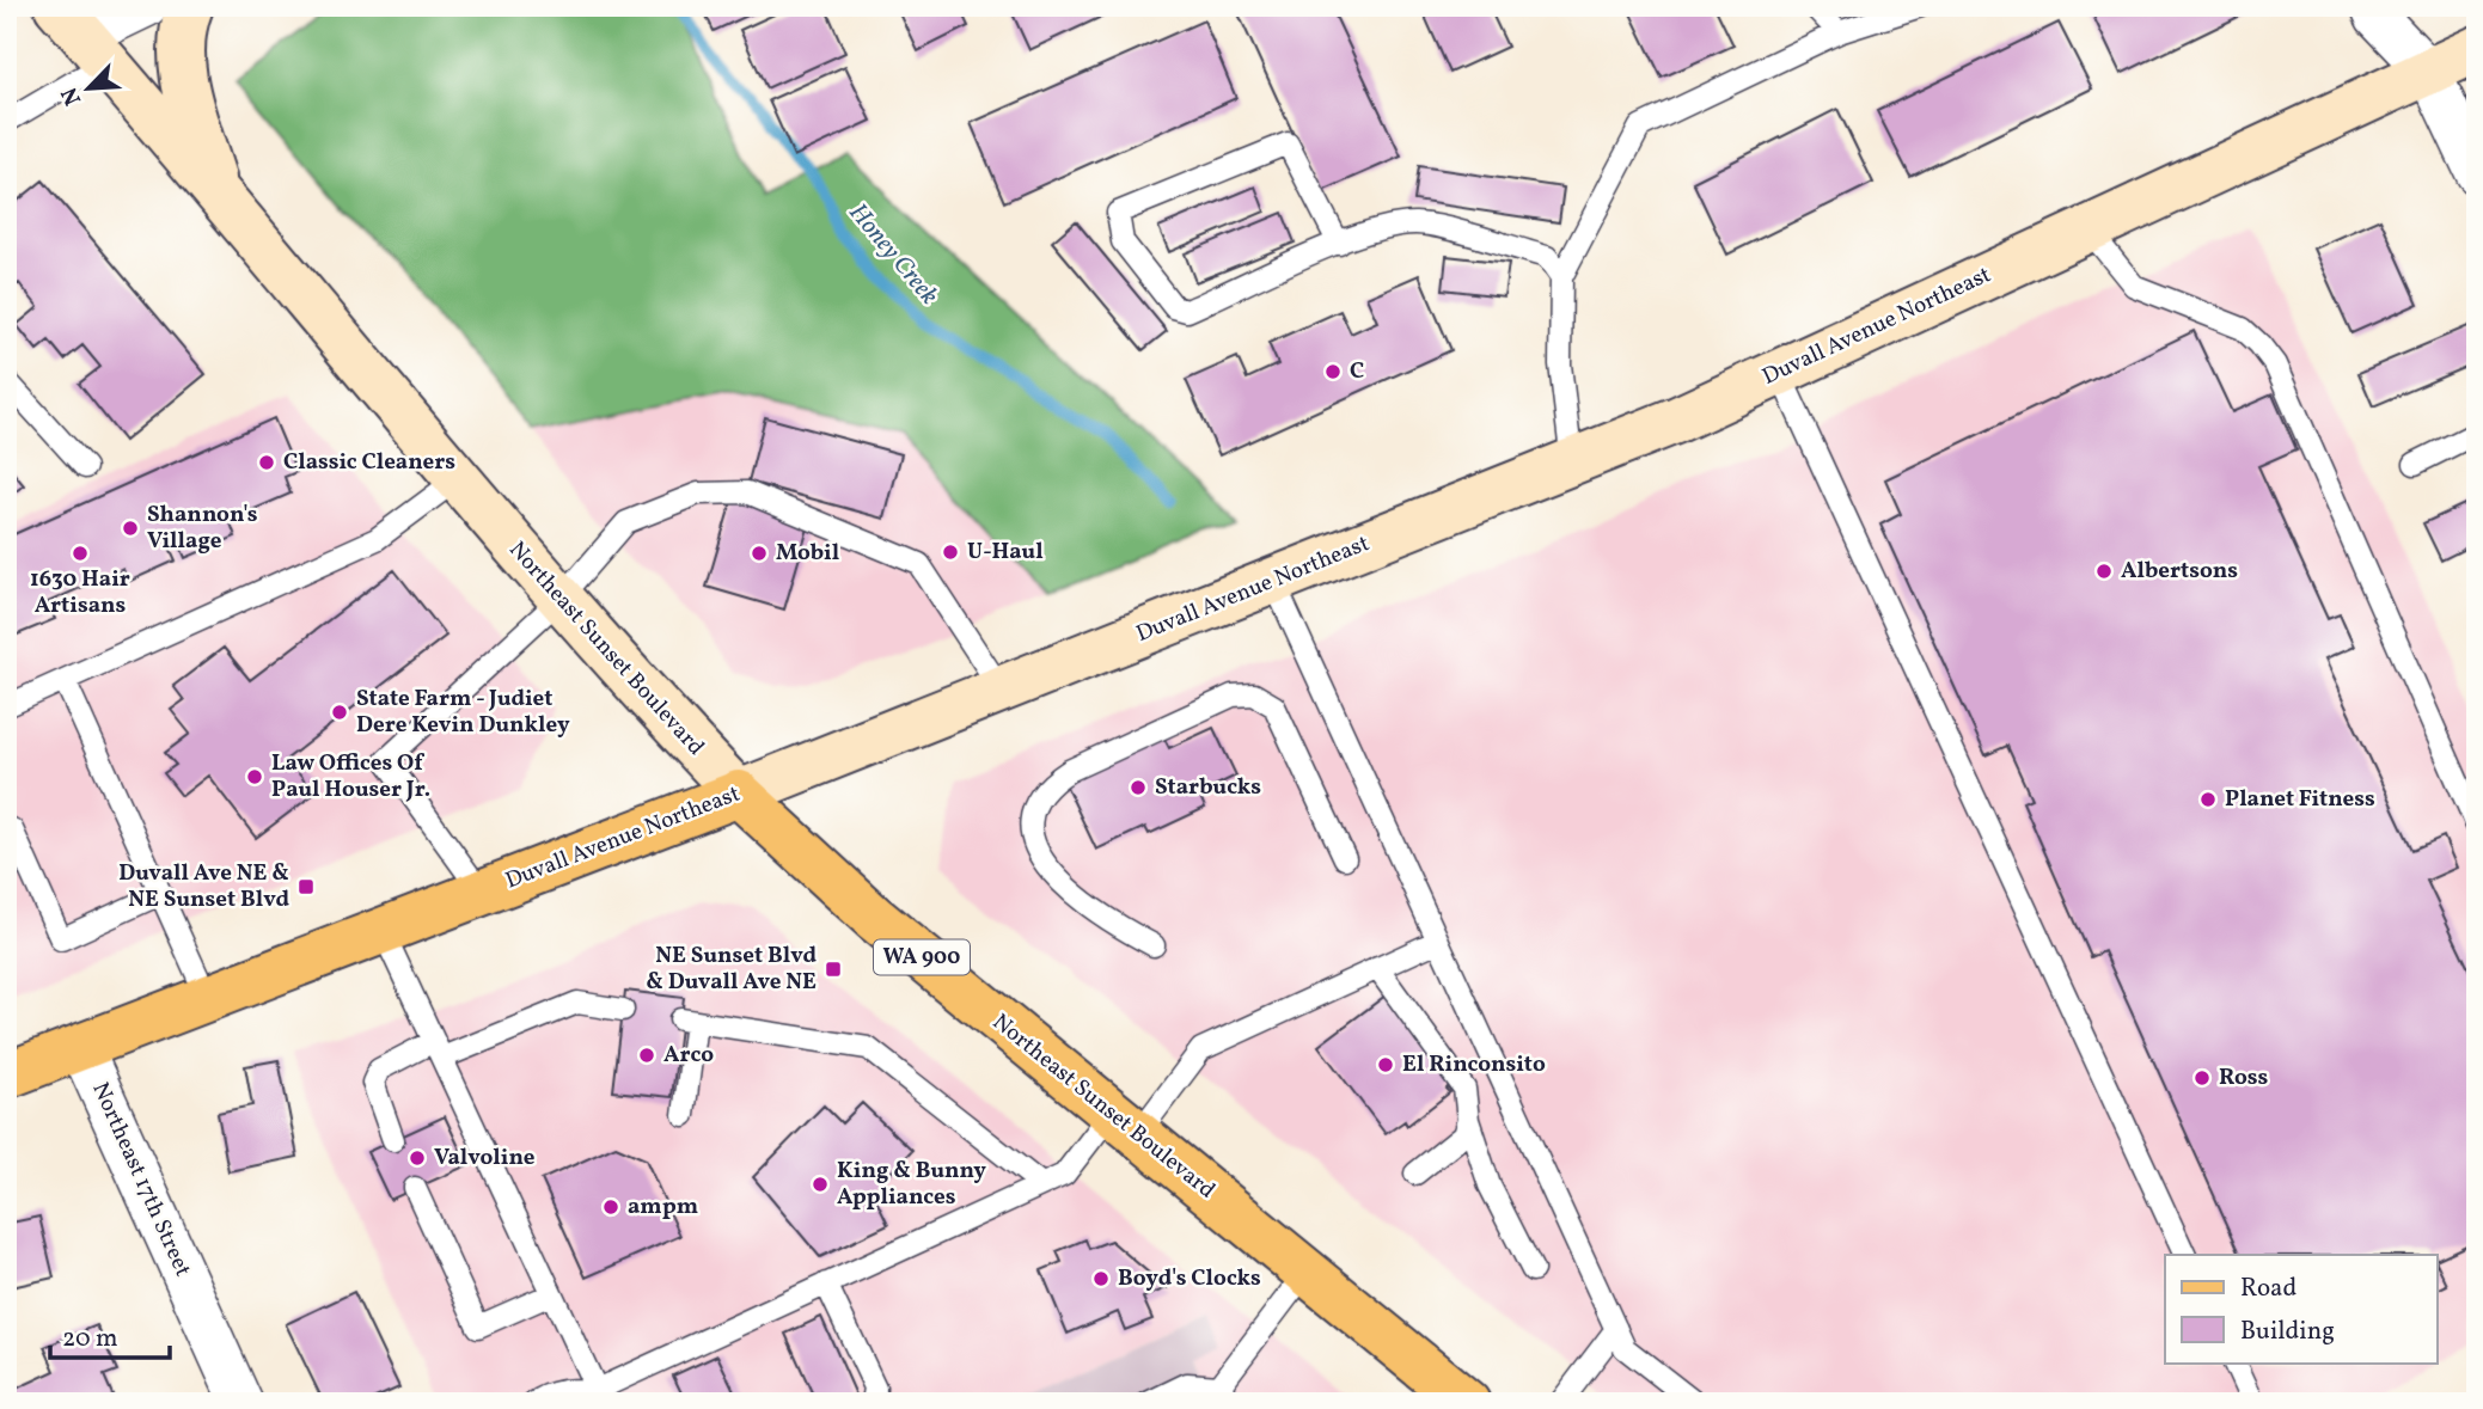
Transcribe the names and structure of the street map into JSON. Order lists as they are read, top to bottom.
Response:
{
  "streets": {
    "main road": ["Duvall Avenue Northeast", "Northeast Sunset Boulevard", "WA 900"],
    "street": ["Northeast 17th Street"]
  },
  "crossings": [
    ["Duvall Avenue Northeast", "Northeast Sunset Boulevard"],
    ["Duvall Avenue Northeast", "Northeast 17th Street"]
  ],
  "water": ["Honey Creek"],
  "places": {
    "other": [
      "C",
      "Classic Cleaners",
      "Shannon's Village",
      "U-Haul",
      "1630 Hair Artisans",
      "Mobil",
      "Albertsons",
      "State Farm - Judiet Dere Kevin Dunkley",
      "Law Offices Of Paul Houser Jr.",
      "Starbucks",
      "Planet Fitness",
      "Arco",
      "El Rinconsito",
      "Ross",
      "Valvoline",
      "King & Bunny Appliances",
      "ampm",
      "Boyd's Clocks"
    ],
    "transit": ["Duvall Ave NE & NE Sunset Blvd", "NE Sunset Blvd & Duvall Ave NE"]
  },
  "legend": ["Road", "Building"],
  "scale_bar": "20 m",
  "north": "bottom left"
}
